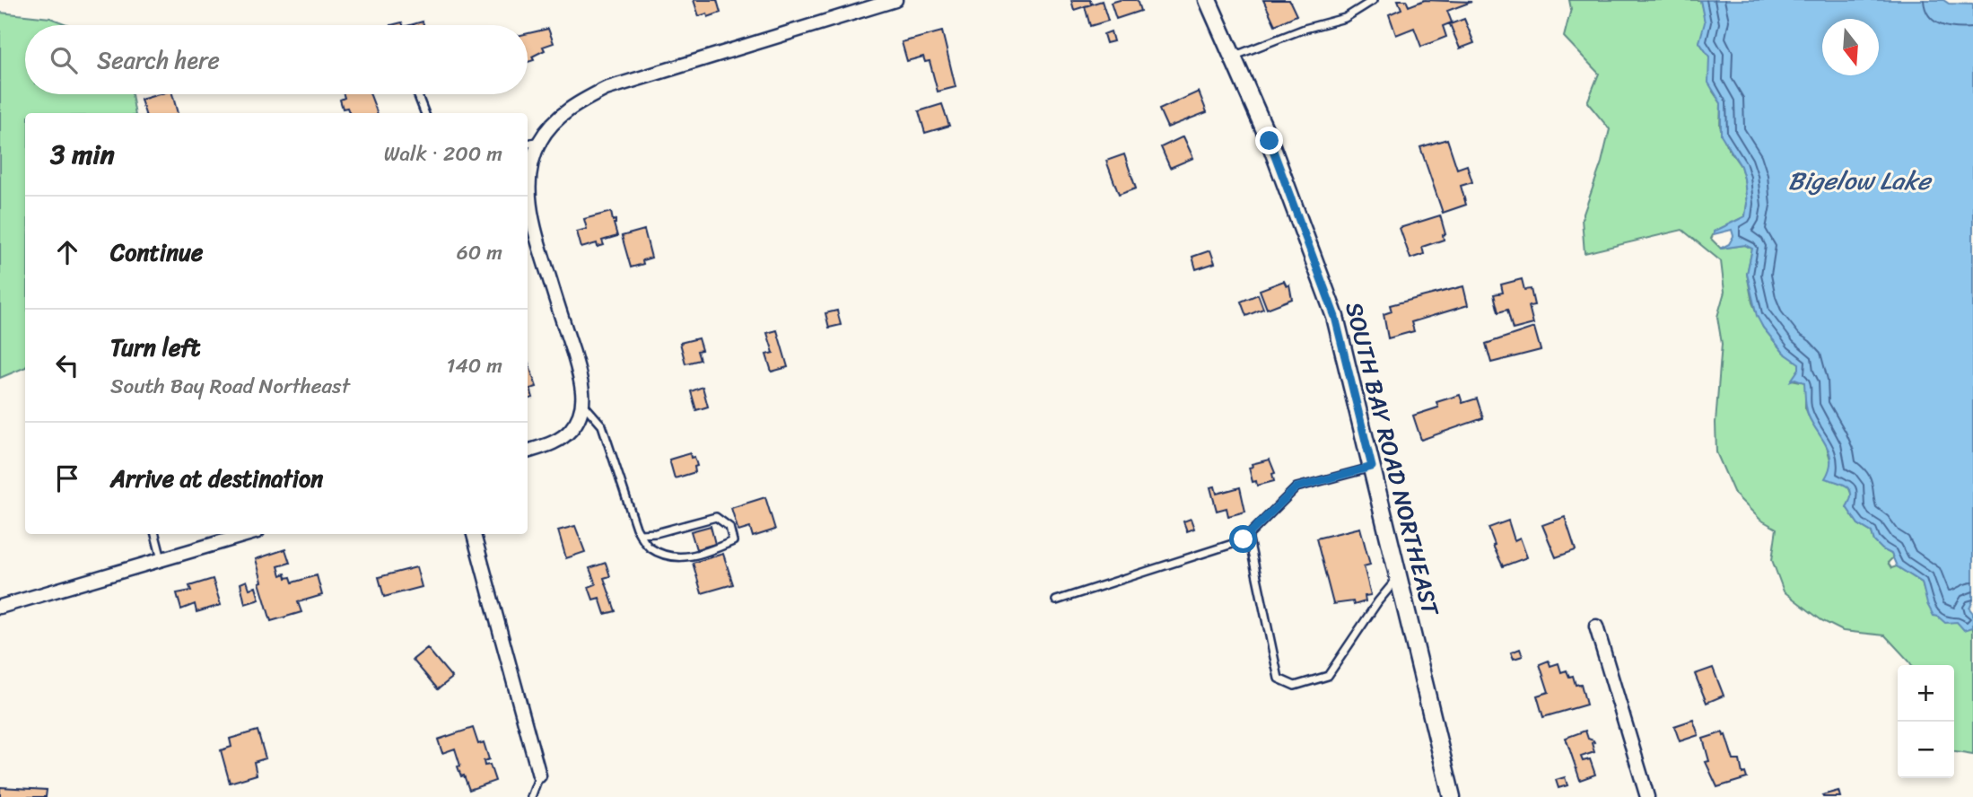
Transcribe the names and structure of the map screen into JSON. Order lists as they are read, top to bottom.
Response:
{
  "streets": {
    "street": ["SOUTH BAY ROAD NORTHEAST"]
  },
  "water": ["Bigelow Lake"],
  "north": "bottom",
  "page": {
    "search": "Search here",
    "heading": ["3 min", "Walk · 200 m"],
    "list": [
      ["Continue", "60 m"],
      ["Turn left", "South Bay Road Northeast", "140 m"],
      "Arrive at destination"
    ],
    "map_buttons": ["+", "−"]
  }
}
